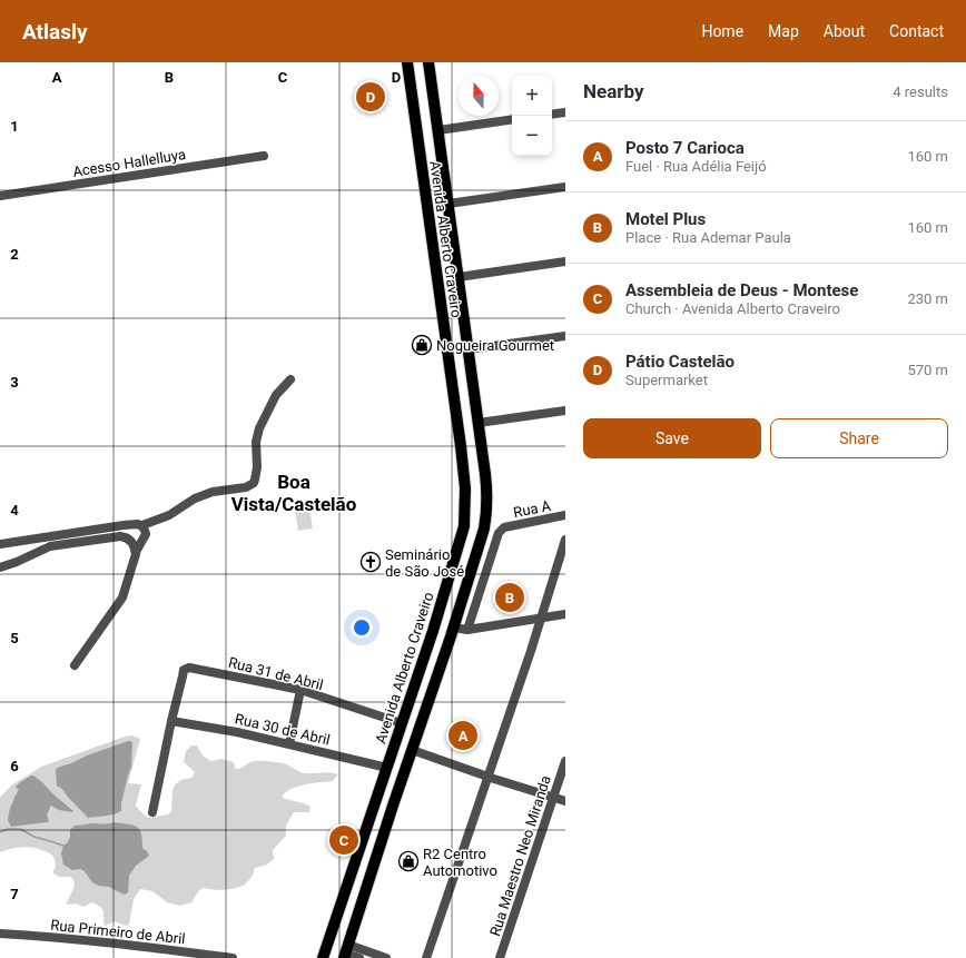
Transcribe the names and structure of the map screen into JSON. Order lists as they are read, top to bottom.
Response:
{
  "streets": {
    "main road": ["Avenida Alberto Craveiro"],
    "street": [
      "Acesso Hallelluya",
      "Rua A",
      "Rua 31 de Abril",
      "Rua 30 de Abril",
      "Rua Maestro Neo Miranda",
      "Rua Primeiro de Abril"
    ]
  },
  "crossings": [
    ["Avenida Alberto Craveiro", "Rua 31 de Abril"],
    ["Avenida Alberto Craveiro", "Rua 30 de Abril"],
    ["Rua 31 de Abril", "Rua 30 de Abril"]
  ],
  "districts": ["Boa Vista/Castelão"],
  "places": {
    "shop": ["Nogueira Gourmet", "R2 Centro Automotivo"],
    "church": ["Seminário de São José"]
  },
  "north": "top",
  "page": {
    "header": "Atlasly",
    "nav": [
      "Home",
      "Map",
      "About",
      "Contact"
    ],
    "heading": ["Nearby", "4 results"],
    "map_buttons": ["+", "−"],
    "pins": [
      "D",
      "B",
      "A",
      "C"
    ],
    "list": [
      {
        "mark": "A",
        "name": "Posto 7 Carioca",
        "note": "Fuel · Rua Adélia Feijó",
        "value": "160 m"
      },
      {
        "mark": "B",
        "name": "Motel Plus",
        "note": "Place · Rua Ademar Paula",
        "value": "160 m"
      },
      {
        "mark": "C",
        "name": "Assembleia de Deus - Montese",
        "note": "Church · Avenida Alberto Craveiro",
        "value": "230 m"
      },
      {
        "mark": "D",
        "name": "Pátio Castelão",
        "note": "Supermarket",
        "value": "570 m"
      }
    ],
    "buttons": ["Save", "Share"]
  },
  "grid": {
    "columns": [
      "A",
      "B",
      "C",
      "D"
    ],
    "rows": [
      "1",
      "2",
      "3",
      "4",
      "5",
      "6",
      "7"
    ]
  }
}
